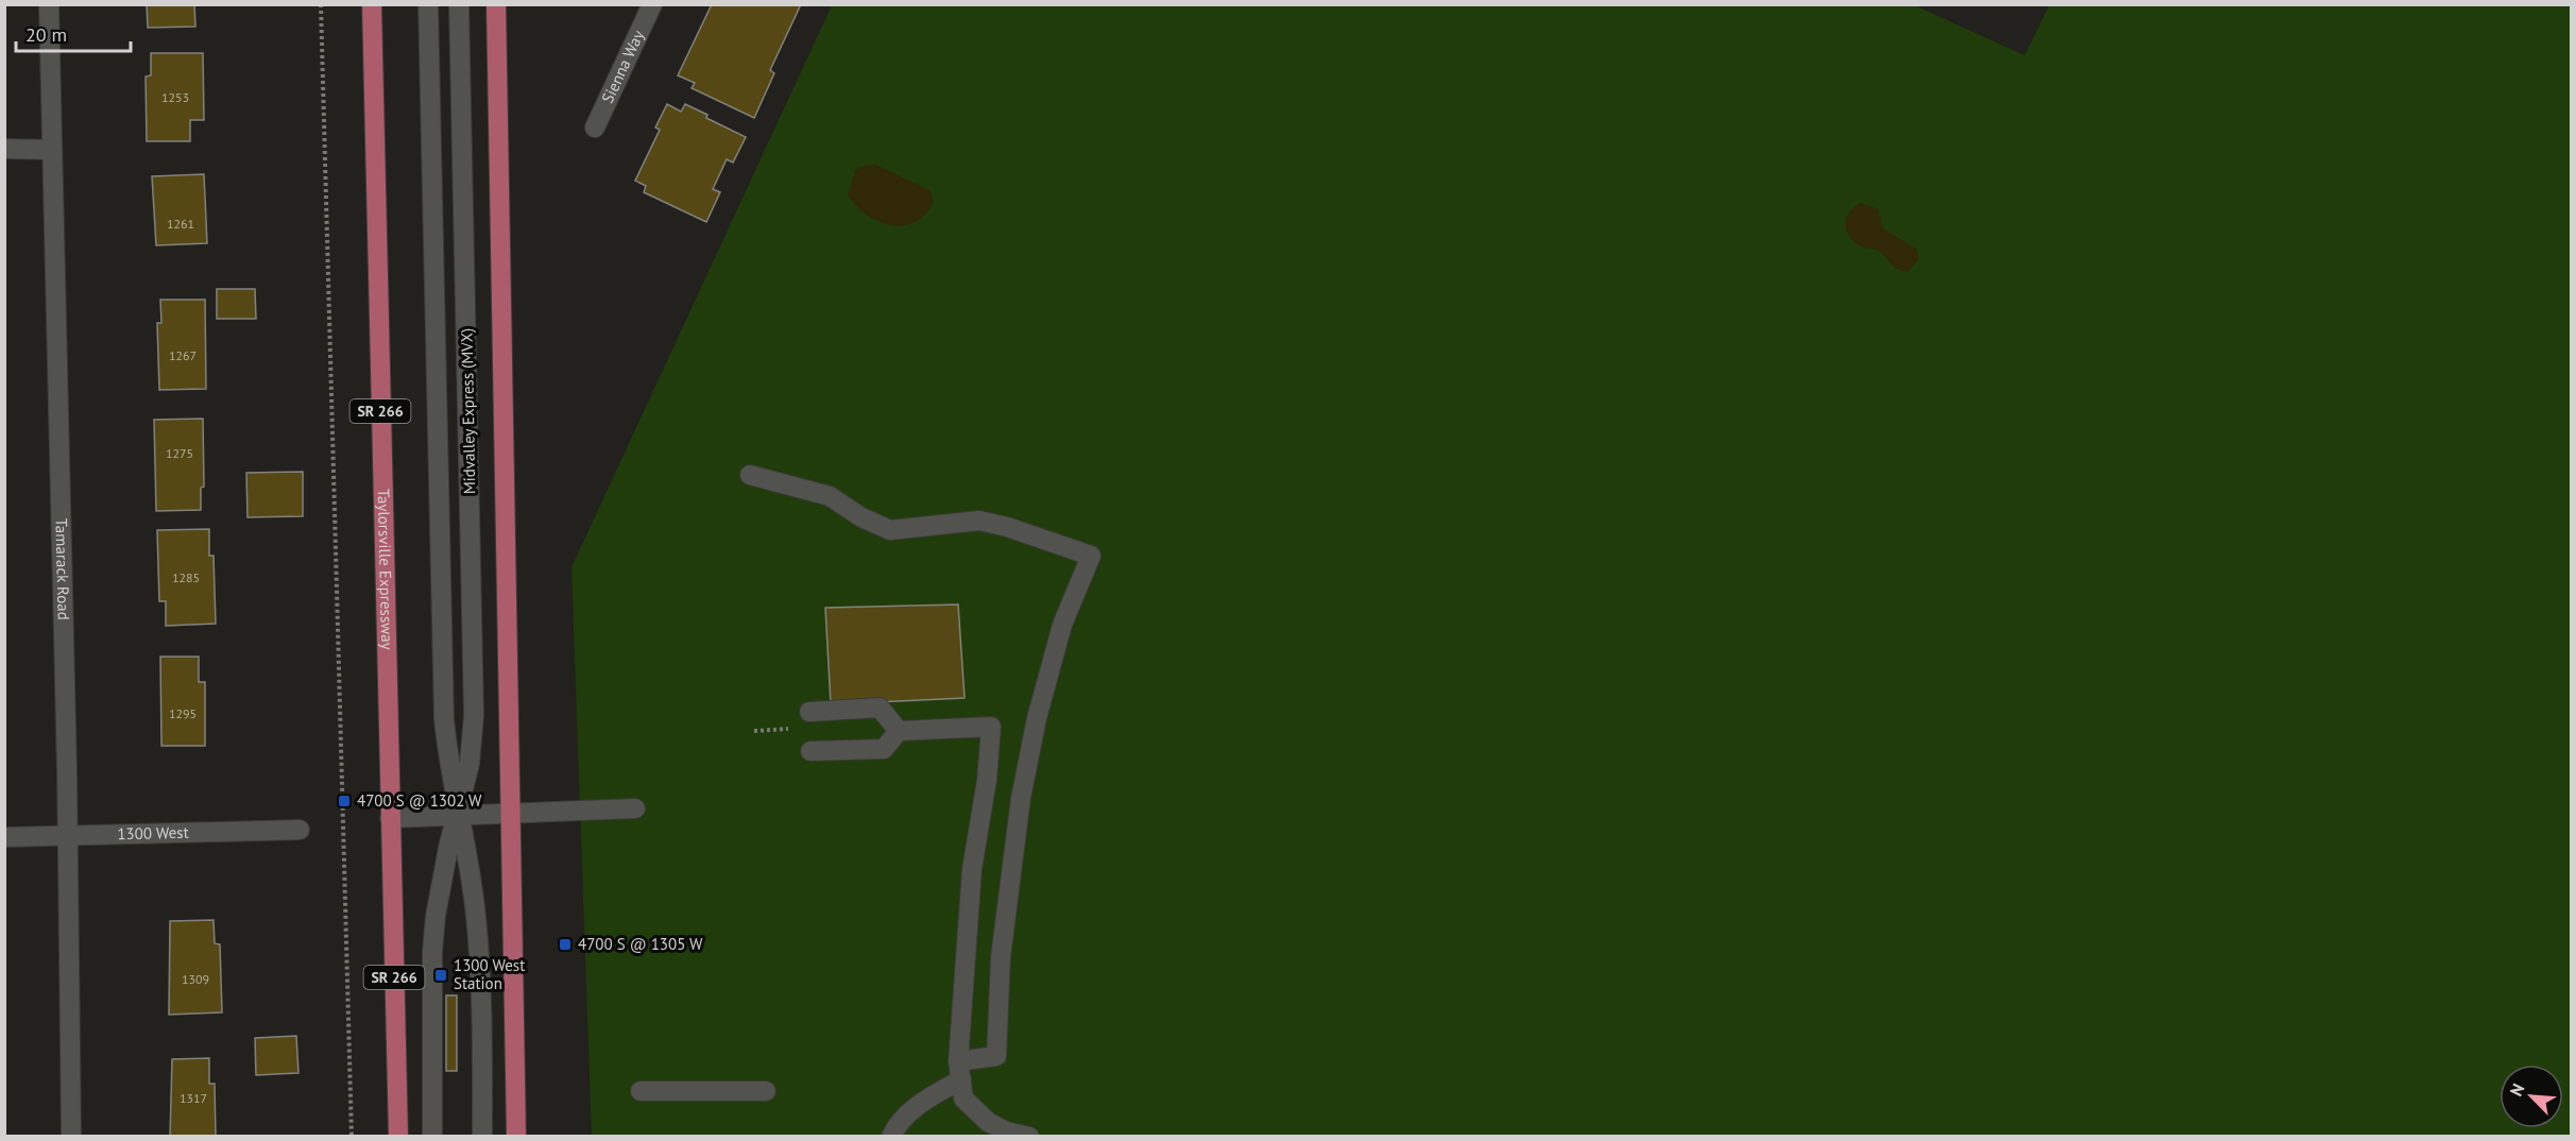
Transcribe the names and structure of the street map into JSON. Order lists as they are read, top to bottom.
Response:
{
  "streets": {
    "main road": ["SR 266", "Taylorsville Expressway"],
    "street": [
      "Sienna Way",
      "Midvalley Express (MVX)",
      "Tamarack Road",
      "1300 West"
    ]
  },
  "crossings": [
    ["Tamarack Road", "1300 West"]
  ],
  "places": {
    "transit": ["4700 S @ 1302 W", "4700 S @ 1305 W", "1300 West Station"]
  },
  "house_numbers": [
    "1253",
    "1261",
    "1267",
    "1275",
    "1285",
    "1295",
    "1309",
    "1317"
  ],
  "scale_bar": "20 m",
  "north": "top left"
}
